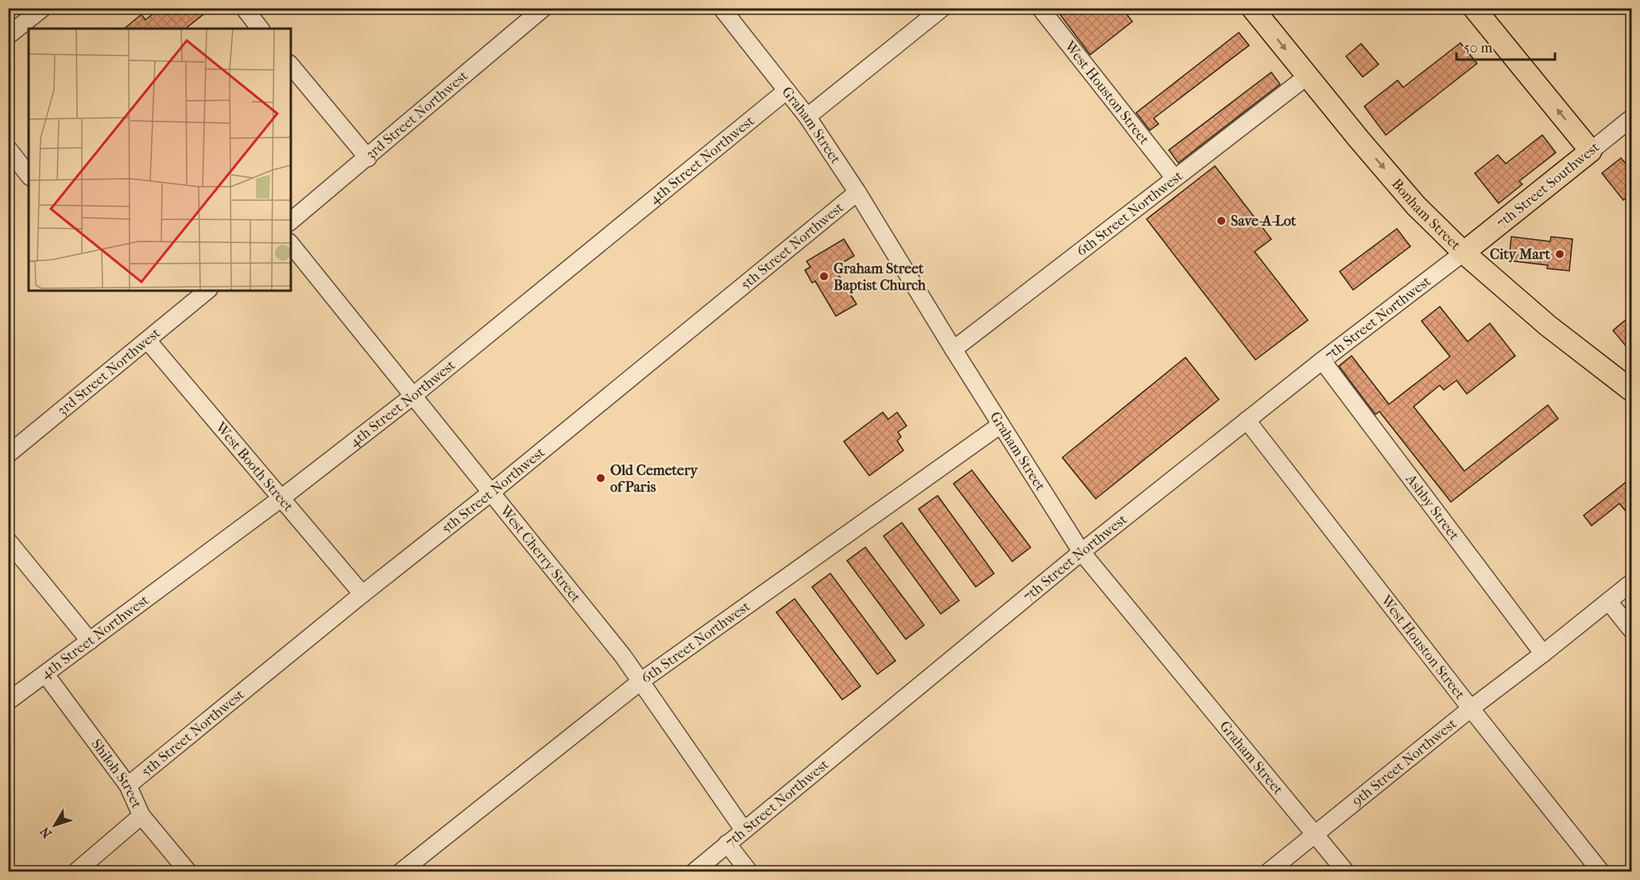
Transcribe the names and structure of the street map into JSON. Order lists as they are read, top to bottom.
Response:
{
  "streets": {
    "main road": ["7th Street Southwest", "Bonham Street"],
    "street": [
      "West Houston Street",
      "3rd Street Northwest",
      "Graham Street",
      "4th Street Northwest",
      "6th Street Northwest",
      "5th Street Northwest",
      "7th Street Northwest",
      "West Booth Street",
      "Ashby Street",
      "West Cherry Street",
      "9th Street Northwest",
      "Shiloh Street"
    ]
  },
  "crossings": [
    ["West Houston Street", "6th Street Northwest"],
    ["West Houston Street", "7th Street Northwest"],
    ["West Houston Street", "9th Street Northwest"],
    ["3rd Street Northwest", "West Booth Street"],
    ["Graham Street", "4th Street Northwest"],
    ["Graham Street", "6th Street Northwest"],
    ["Graham Street", "5th Street Northwest"],
    ["Graham Street", "7th Street Northwest"],
    ["Graham Street", "9th Street Northwest"],
    ["4th Street Northwest", "West Booth Street"],
    ["4th Street Northwest", "West Cherry Street"],
    ["4th Street Northwest", "Shiloh Street"],
    ["7th Street Southwest", "Bonham Street"],
    ["7th Street Southwest", "7th Street Northwest"],
    ["6th Street Northwest", "Bonham Street"],
    ["6th Street Northwest", "West Cherry Street"],
    ["Bonham Street", "7th Street Northwest"],
    ["5th Street Northwest", "West Booth Street"],
    ["5th Street Northwest", "West Cherry Street"],
    ["5th Street Northwest", "Shiloh Street"],
    ["7th Street Northwest", "Ashby Street"],
    ["7th Street Northwest", "West Cherry Street"],
    ["Ashby Street", "9th Street Northwest"]
  ],
  "places": [
    "Save-A-Lot",
    "City Mart",
    "Graham Street Baptist Church",
    "Old Cemetery of Paris"
  ],
  "scale_bar": "50 m",
  "north": "bottom left"
}
